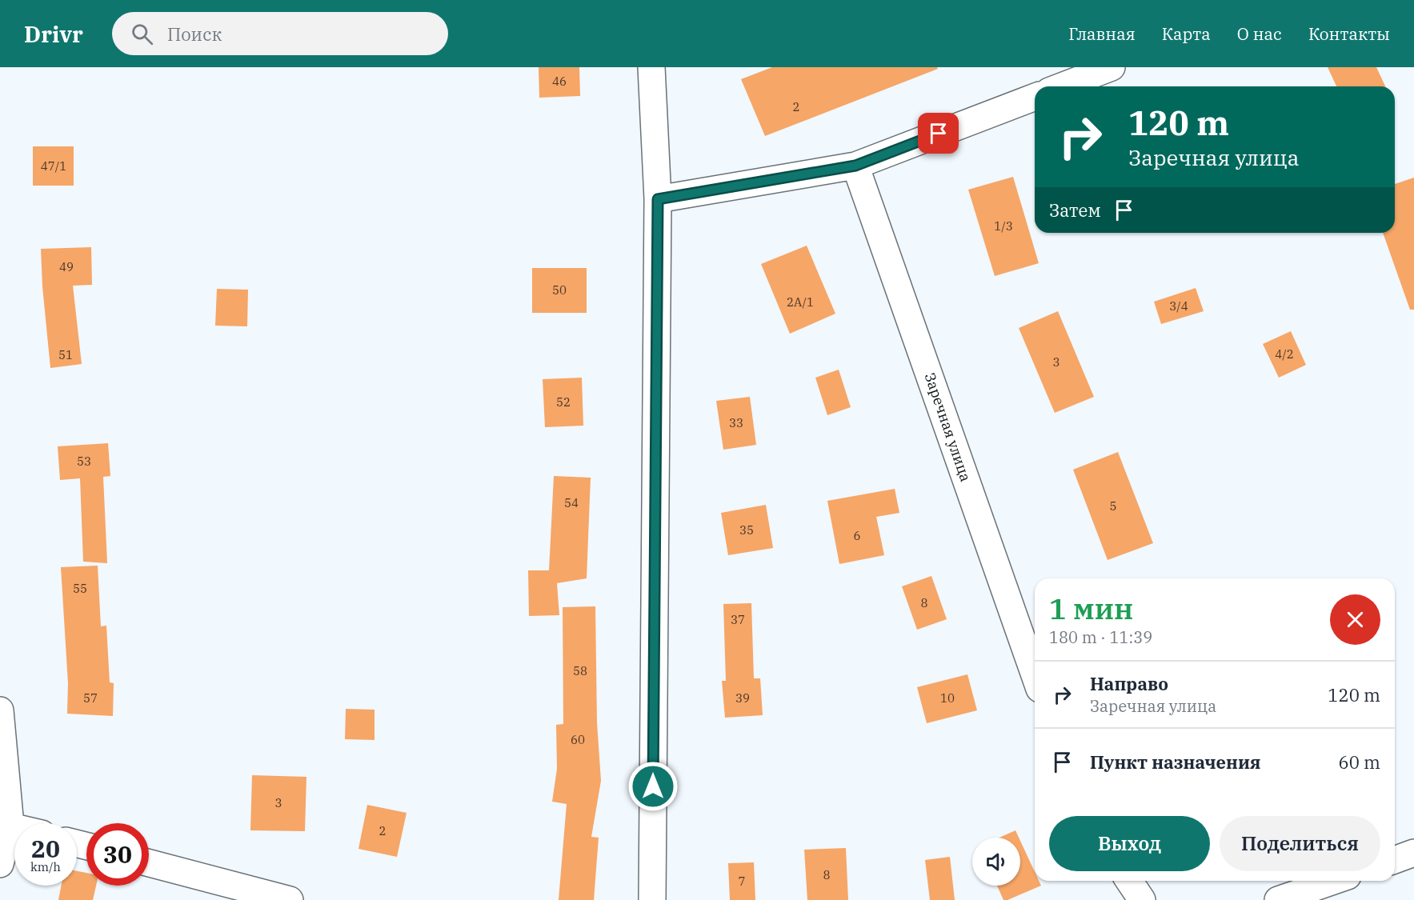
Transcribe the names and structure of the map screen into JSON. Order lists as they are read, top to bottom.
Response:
{
  "streets": {
    "street": ["Заречная улица"]
  },
  "house_numbers": [
    "46",
    "2",
    "47/1",
    "1/3",
    "49",
    "50",
    "2А/1",
    "3/4",
    "4/2",
    "51",
    "3",
    "52",
    "33",
    "53",
    "54",
    "5",
    "35",
    "6",
    "55",
    "8",
    "37",
    "58",
    "57",
    "39",
    "10",
    "60",
    "3",
    "2",
    "8",
    "7"
  ],
  "page": {
    "header": "Drivr",
    "search": "Поиск",
    "nav": [
      "Главная",
      "Карта",
      "О нас",
      "Контакты"
    ],
    "turn": ["120 m", "Заречная улица"],
    "then": "Затем",
    "heading": ["1 мин", "180 m · 11:39"],
    "list": [
      {
        "name": "Направо",
        "note": "Заречная улица",
        "value": "120 m"
      },
      {
        "name": "Пункт назначения",
        "value": "60 m"
      }
    ],
    "buttons": ["Выход", "Поделиться"],
    "speed": "20 km/h",
    "limit": "30"
  }
}
